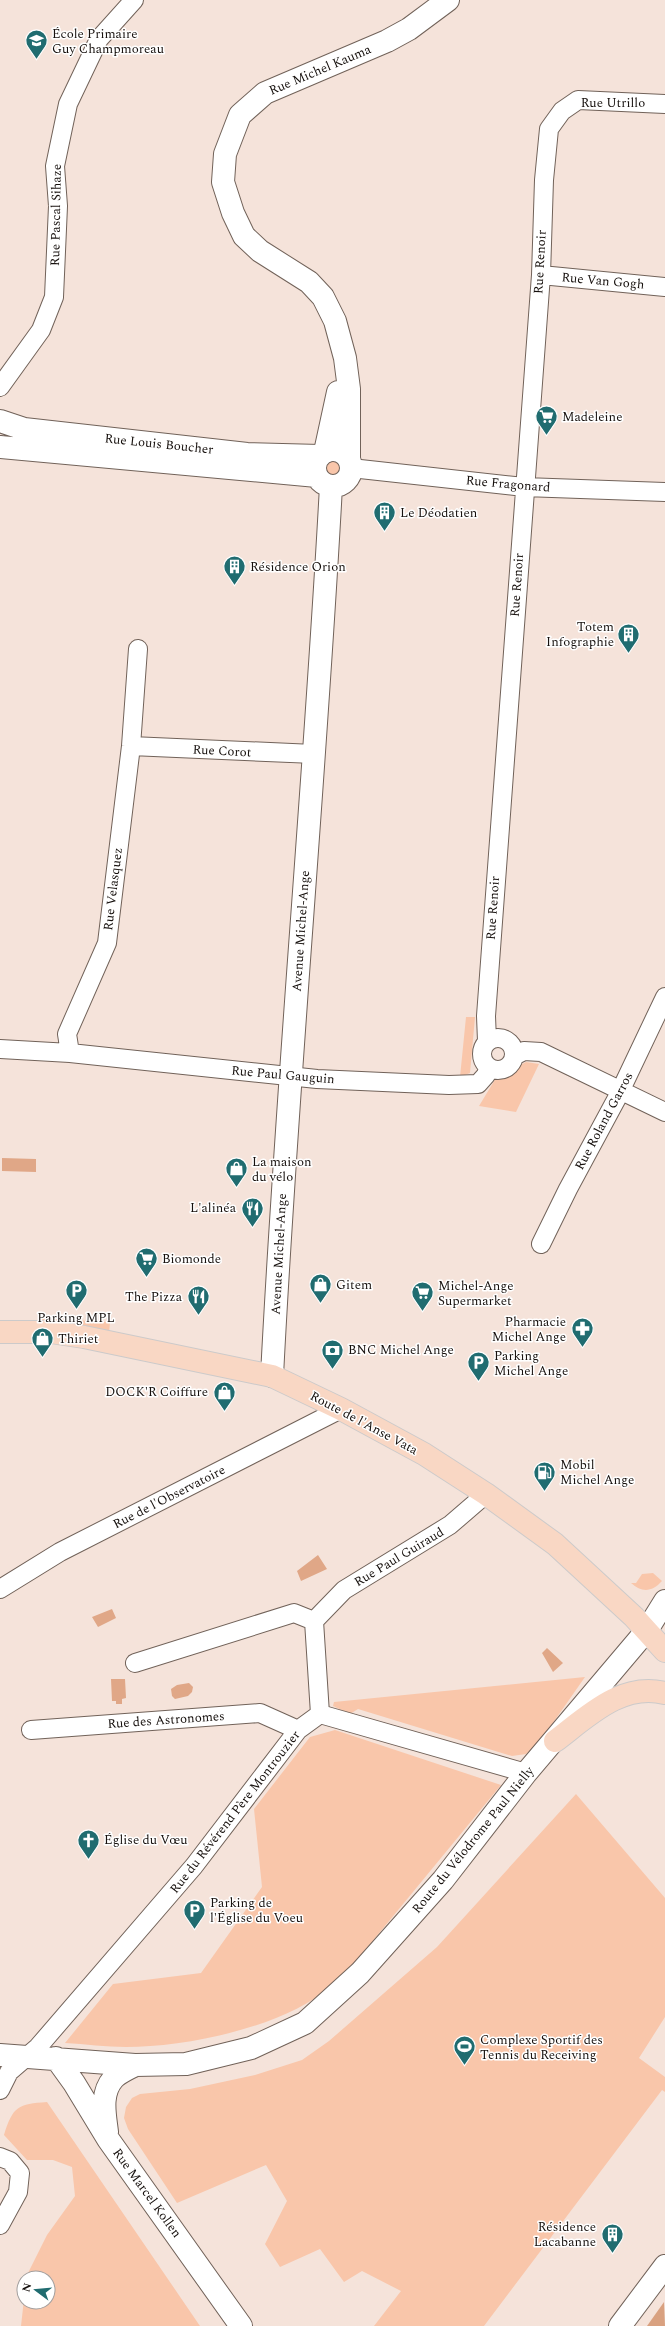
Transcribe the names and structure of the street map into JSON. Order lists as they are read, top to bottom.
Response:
{
  "streets": {
    "main road": ["Route de l'Anse Vata"],
    "street": [
      "Rue Michel Kauma",
      "Rue Utrillo",
      "Rue Pascal Sihaze",
      "Rue Renoir",
      "Rue Van Gogh",
      "Rue Louis Boucher",
      "Rue Fragonard",
      "Rue Corot",
      "Rue Velasquez",
      "Avenue Michel-Ange",
      "Rue Paul Gauguin",
      "Rue Roland Garros",
      "Rue de l'Observatoire",
      "Rue Paul Guiraud",
      "Rue des Astronomes",
      "Rue du Révérend Père Montrouzier",
      "Route du Vélodrome Paul Nielly",
      "Rue Marcel Kollen"
    ]
  },
  "crossings": [
    ["Rue Michel Kauma", "Rue Louis Boucher"],
    ["Rue Michel Kauma", "Rue Fragonard"],
    ["Rue Michel Kauma", "Avenue Michel-Ange"],
    ["Rue Utrillo", "Rue Renoir"],
    ["Rue Renoir", "Rue Van Gogh"],
    ["Rue Renoir", "Rue Fragonard"],
    ["Rue Renoir", "Rue Paul Gauguin"],
    ["Rue Louis Boucher", "Avenue Michel-Ange"],
    ["Rue Corot", "Rue Velasquez"],
    ["Rue Corot", "Avenue Michel-Ange"],
    ["Rue Velasquez", "Rue Paul Gauguin"],
    ["Avenue Michel-Ange", "Rue Paul Gauguin"],
    ["Avenue Michel-Ange", "Route de l'Anse Vata"],
    ["Route de l'Anse Vata", "Rue de l'Observatoire"],
    ["Route de l'Anse Vata", "Rue Paul Guiraud"],
    ["Route de l'Anse Vata", "Route du Vélodrome Paul Nielly"],
    ["Rue des Astronomes", "Rue du Révérend Père Montrouzier"],
    ["Rue du Révérend Père Montrouzier", "Route du Vélodrome Paul Nielly"],
    ["Route du Vélodrome Paul Nielly", "Rue Marcel Kollen"]
  ],
  "places": {
    "school or university": ["École Primaire Guy Champmoreau"],
    "supermarket": ["Madeleine", "Biomonde", "Michel-Ange Supermarket"],
    "building": [
      "Le Déodatien",
      "Résidence Orion",
      "Totem Infographie",
      "Résidence Lacabanne"
    ],
    "shop": [
      "La maison du vélo",
      "Gitem",
      "Thiriet",
      "DOCK'R Coiffure"
    ],
    "restaurant": ["L'alinéa", "The Pizza"],
    "parking": ["Parking MPL", "Parking Michel Ange", "Parking de l'Église du Voeu"],
    "pharmacy": ["Pharmacie Michel Ange"],
    "bank": ["BNC Michel Ange"],
    "fuel station": ["Mobil Michel Ange"],
    "church": ["Église du Vœu"],
    "sports": ["Complexe Sportif des Tennis du Receiving"]
  },
  "north": "left"
}
